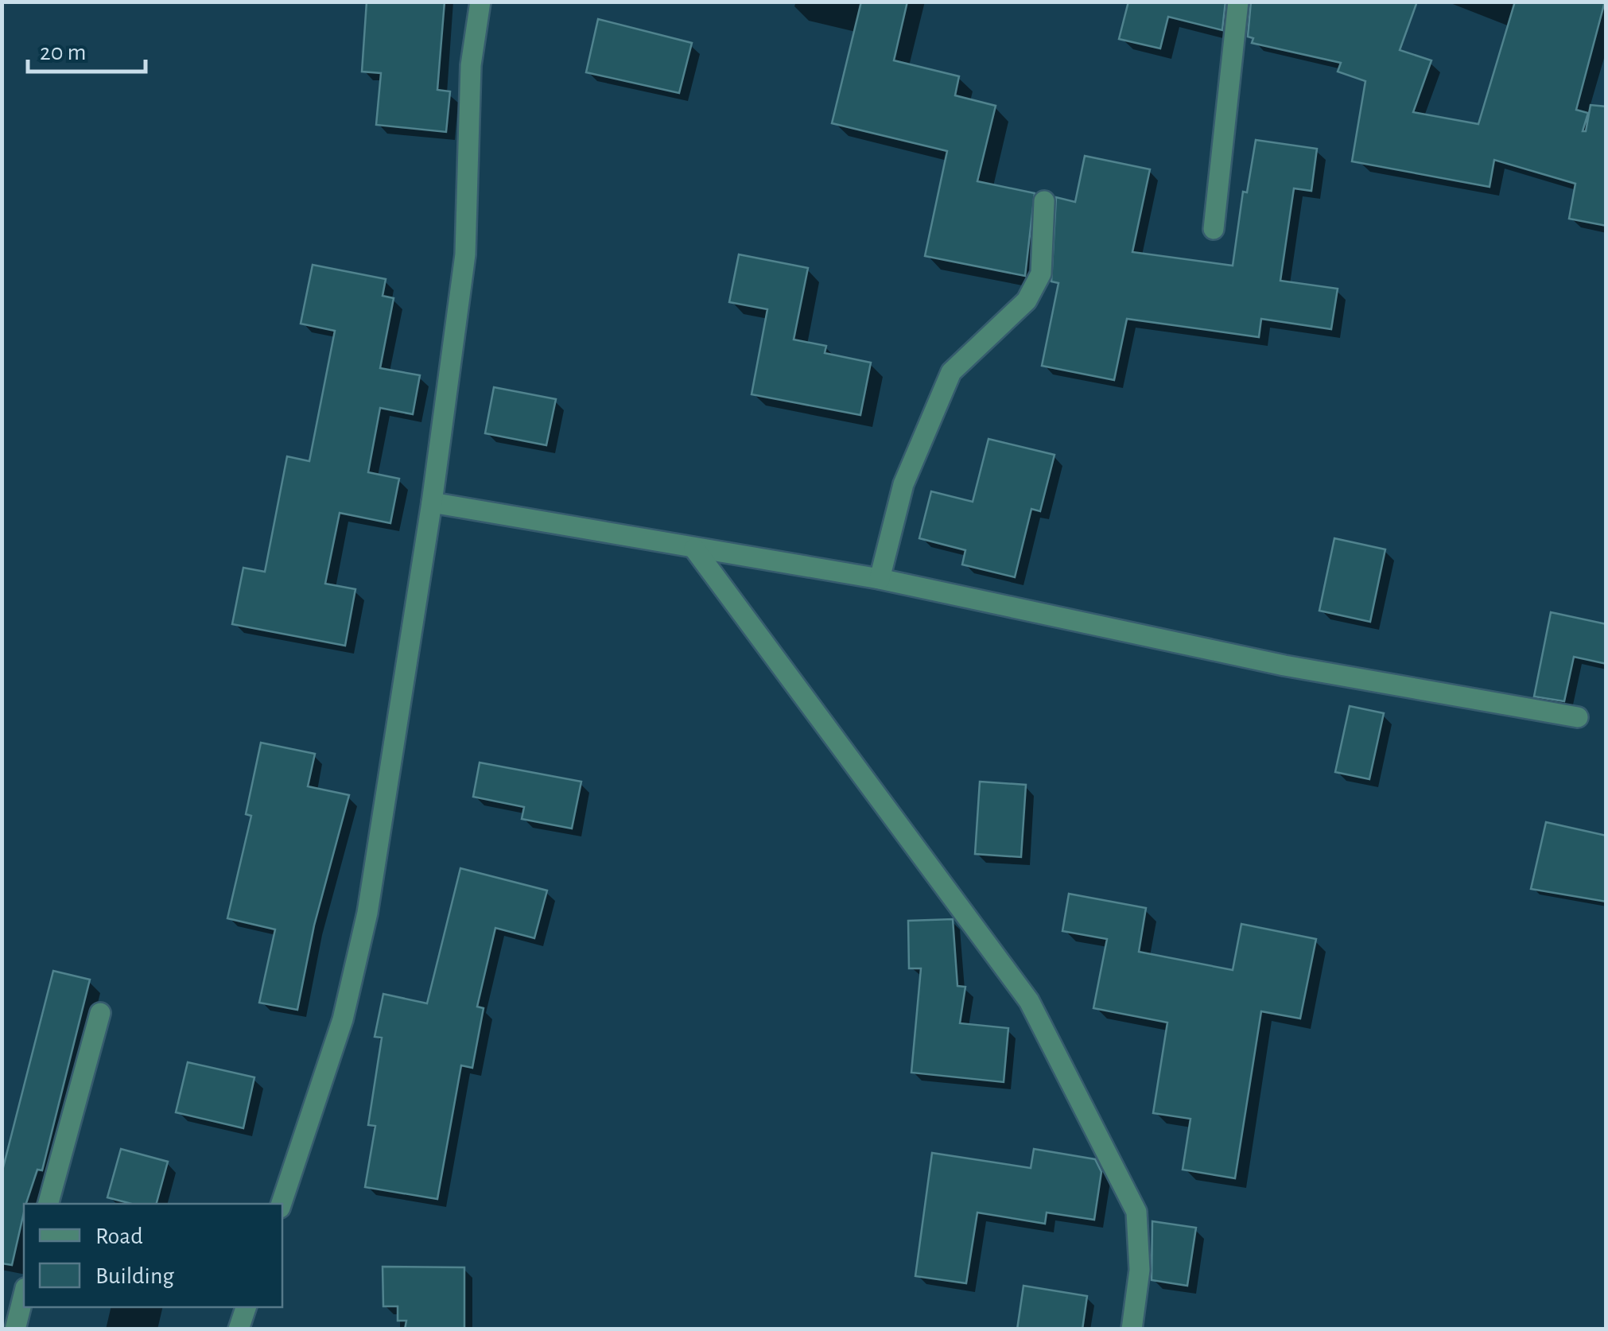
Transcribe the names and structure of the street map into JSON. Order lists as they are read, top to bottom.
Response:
{
  "legend": ["Road", "Building"],
  "scale_bar": "20 m"
}
